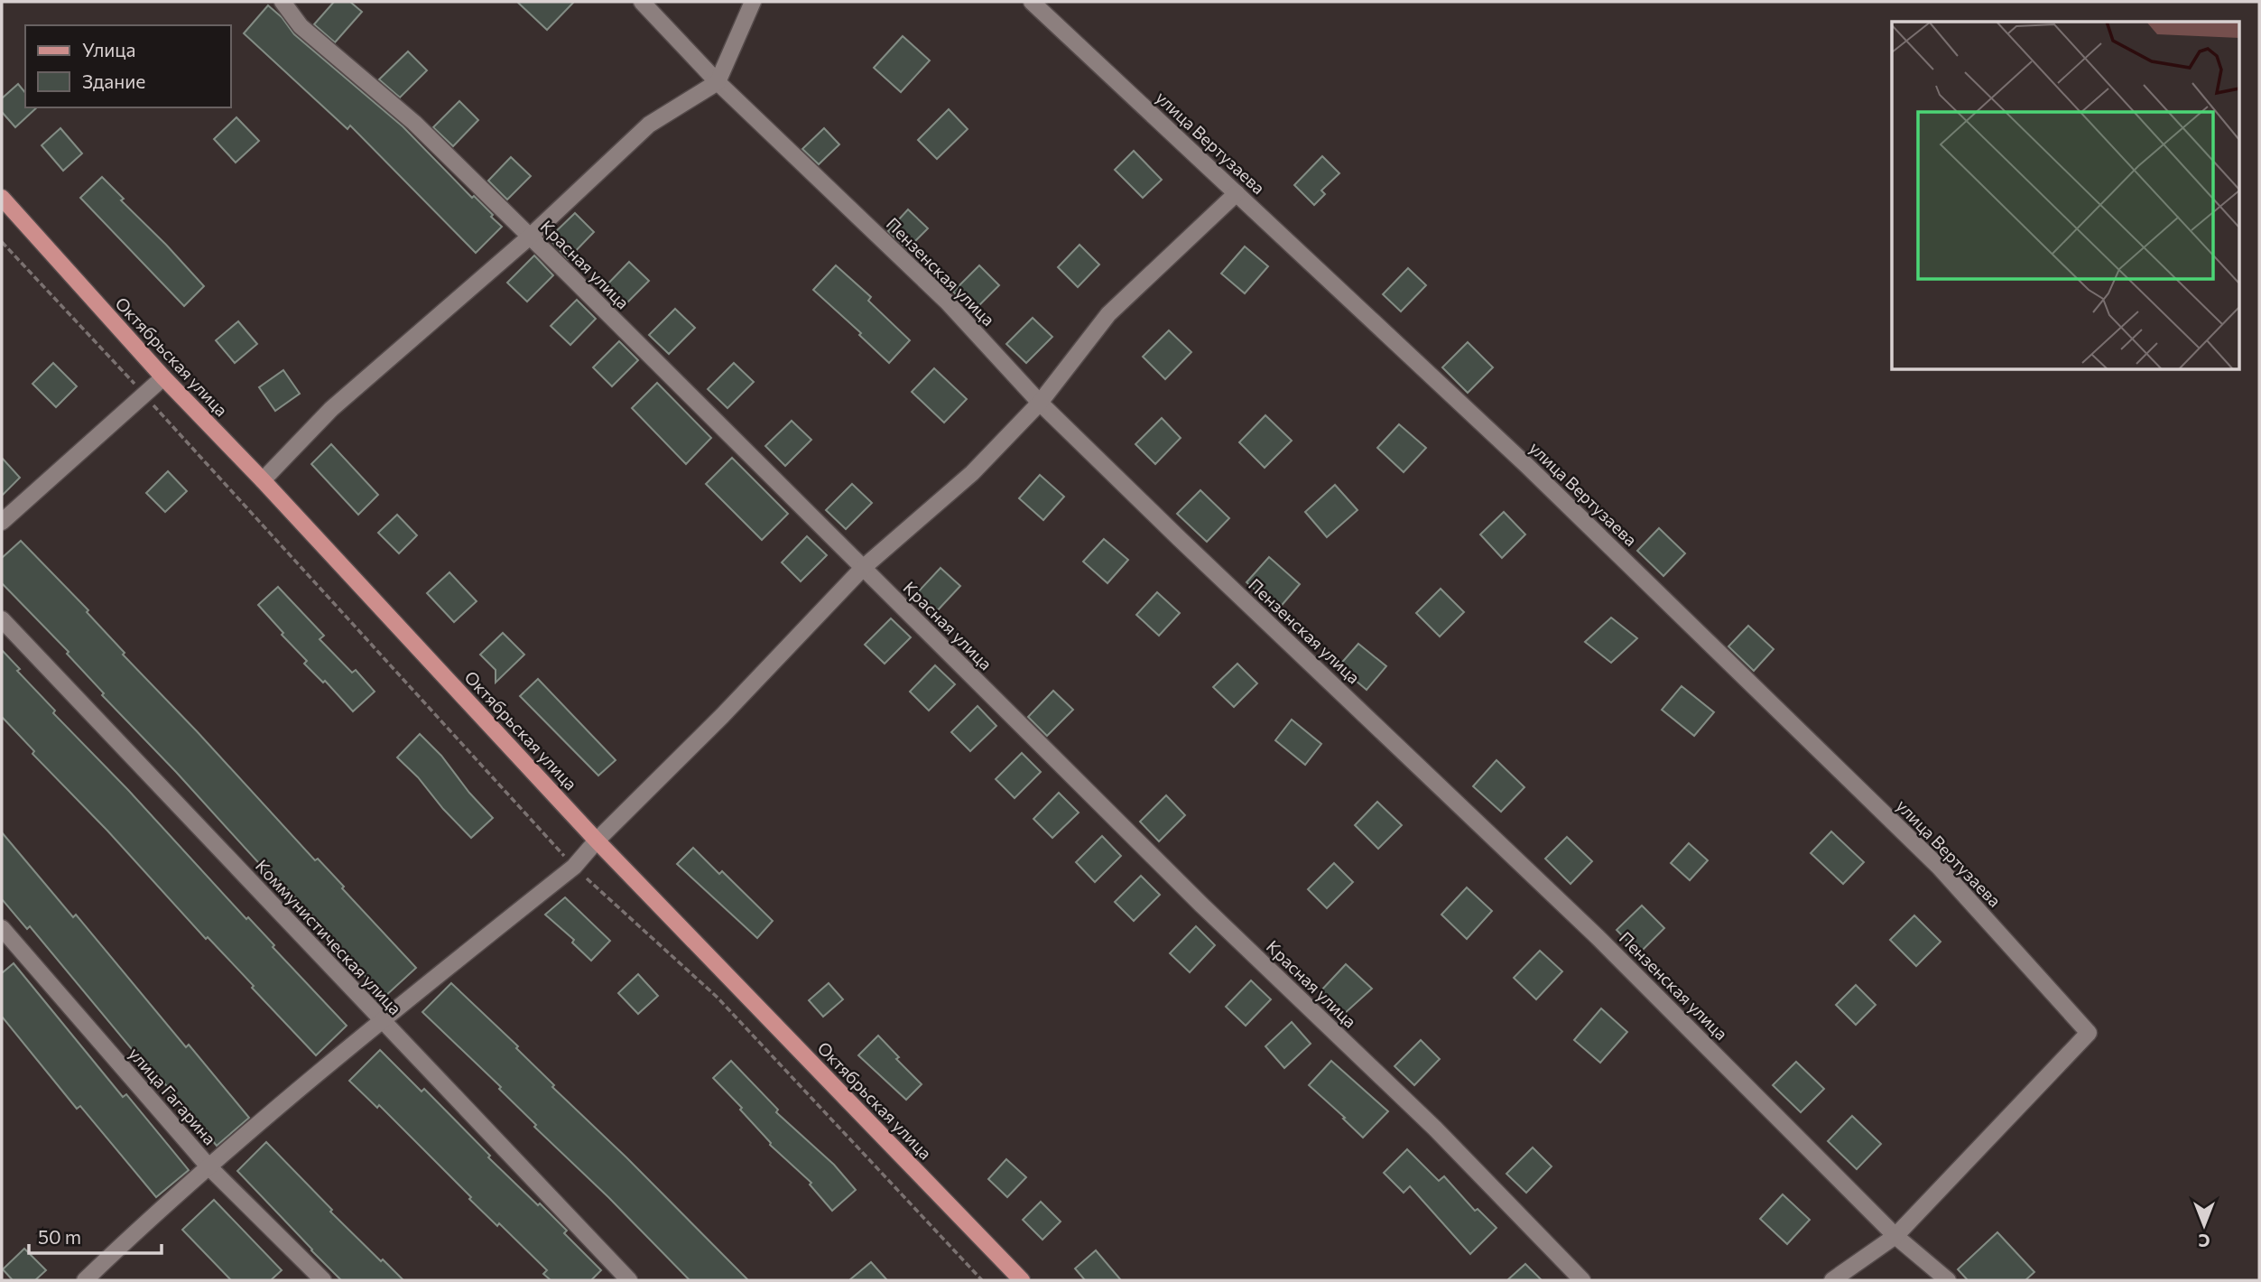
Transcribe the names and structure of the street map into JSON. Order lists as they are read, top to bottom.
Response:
{
  "streets": {
    "main road": ["Октябрьская улица"],
    "street": [
      "улица Вертузаева",
      "Красная улица",
      "Пензенская улица",
      "Коммунистическая улица",
      "улица Гагарина"
    ]
  },
  "crossings": [
    ["улица Вертузаева", "Пензенская улица"]
  ],
  "legend": ["Улица", "Здание"],
  "scale_bar": "50 m",
  "north": "bottom"
}
